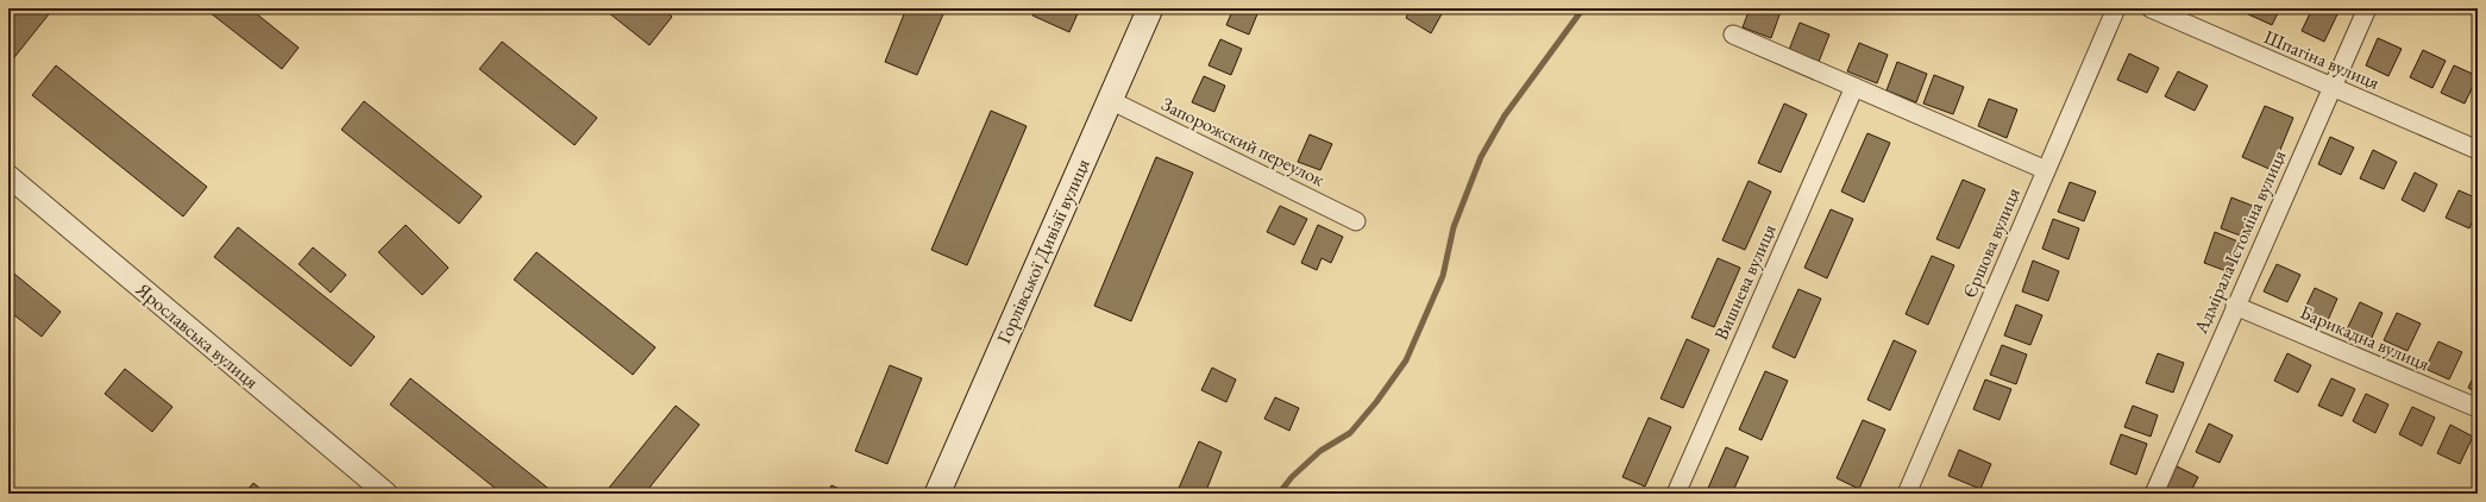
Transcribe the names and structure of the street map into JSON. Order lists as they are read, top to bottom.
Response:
{
  "streets": {
    "main road": ["Горлівської Дивізії вулиця"],
    "street": [
      "Шпагіна вулиця",
      "Запорожский переулок",
      "Адмірала Істоміна вулиця",
      "Єршова вулиця",
      "Вишнева вулиця",
      "Ярославська вулиця",
      "Барикадна вулиця"
    ]
  },
  "crossings": [
    ["Шпагіна вулиця", "Адмірала Істоміна вулиця"],
    ["Запорожский переулок", "Горлівської Дивізії вулиця"],
    ["Адмірала Істоміна вулиця", "Барикадна вулиця"]
  ]
}
